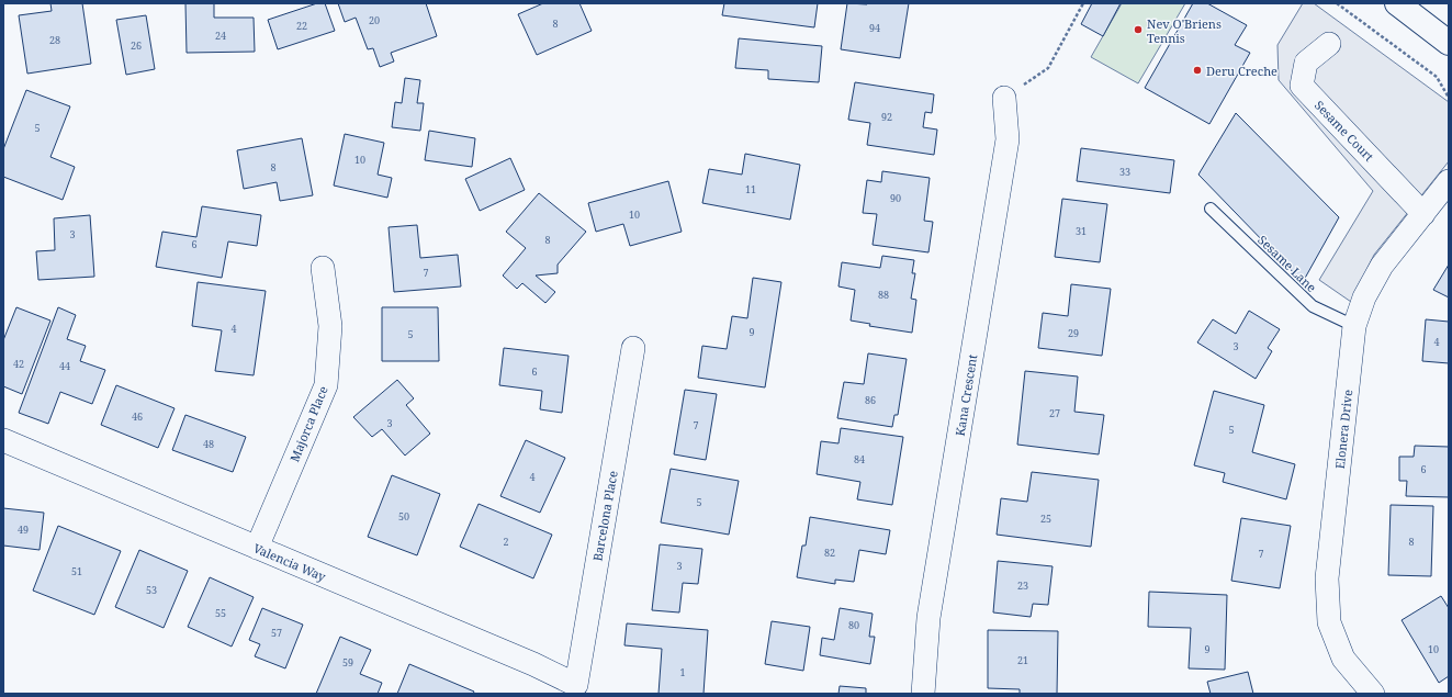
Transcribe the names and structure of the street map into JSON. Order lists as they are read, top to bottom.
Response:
{
  "streets": {
    "street": [
      "Sesame Court",
      "Kana Crescent",
      "Majorca Place",
      "Elonera Drive",
      "Barcelona Place",
      "Valencia Way"
    ],
    "lane": ["Sesame Lane"]
  },
  "crossings": [
    ["Sesame Court", "Elonera Drive"],
    ["Sesame Lane", "Elonera Drive"],
    ["Majorca Place", "Valencia Way"],
    ["Barcelona Place", "Valencia Way"]
  ],
  "places": ["Nev O'Briens Tennis", "Deru Creche"],
  "house_numbers": [
    "20",
    "8",
    "22",
    "94",
    "24",
    "28",
    "26",
    "92",
    "5",
    "10",
    "8",
    "33",
    "11",
    "90",
    "10",
    "31",
    "3",
    "8",
    "6",
    "7",
    "88",
    "4",
    "9",
    "29",
    "5",
    "4",
    "3",
    "42",
    "44",
    "6",
    "86",
    "27",
    "46",
    "3",
    "7",
    "5",
    "48",
    "84",
    "6",
    "4",
    "5",
    "50",
    "25",
    "49",
    "2",
    "8",
    "82",
    "7",
    "3",
    "51",
    "23",
    "53",
    "55",
    "80",
    "57",
    "9",
    "10",
    "21",
    "59",
    "1"
  ]
}
